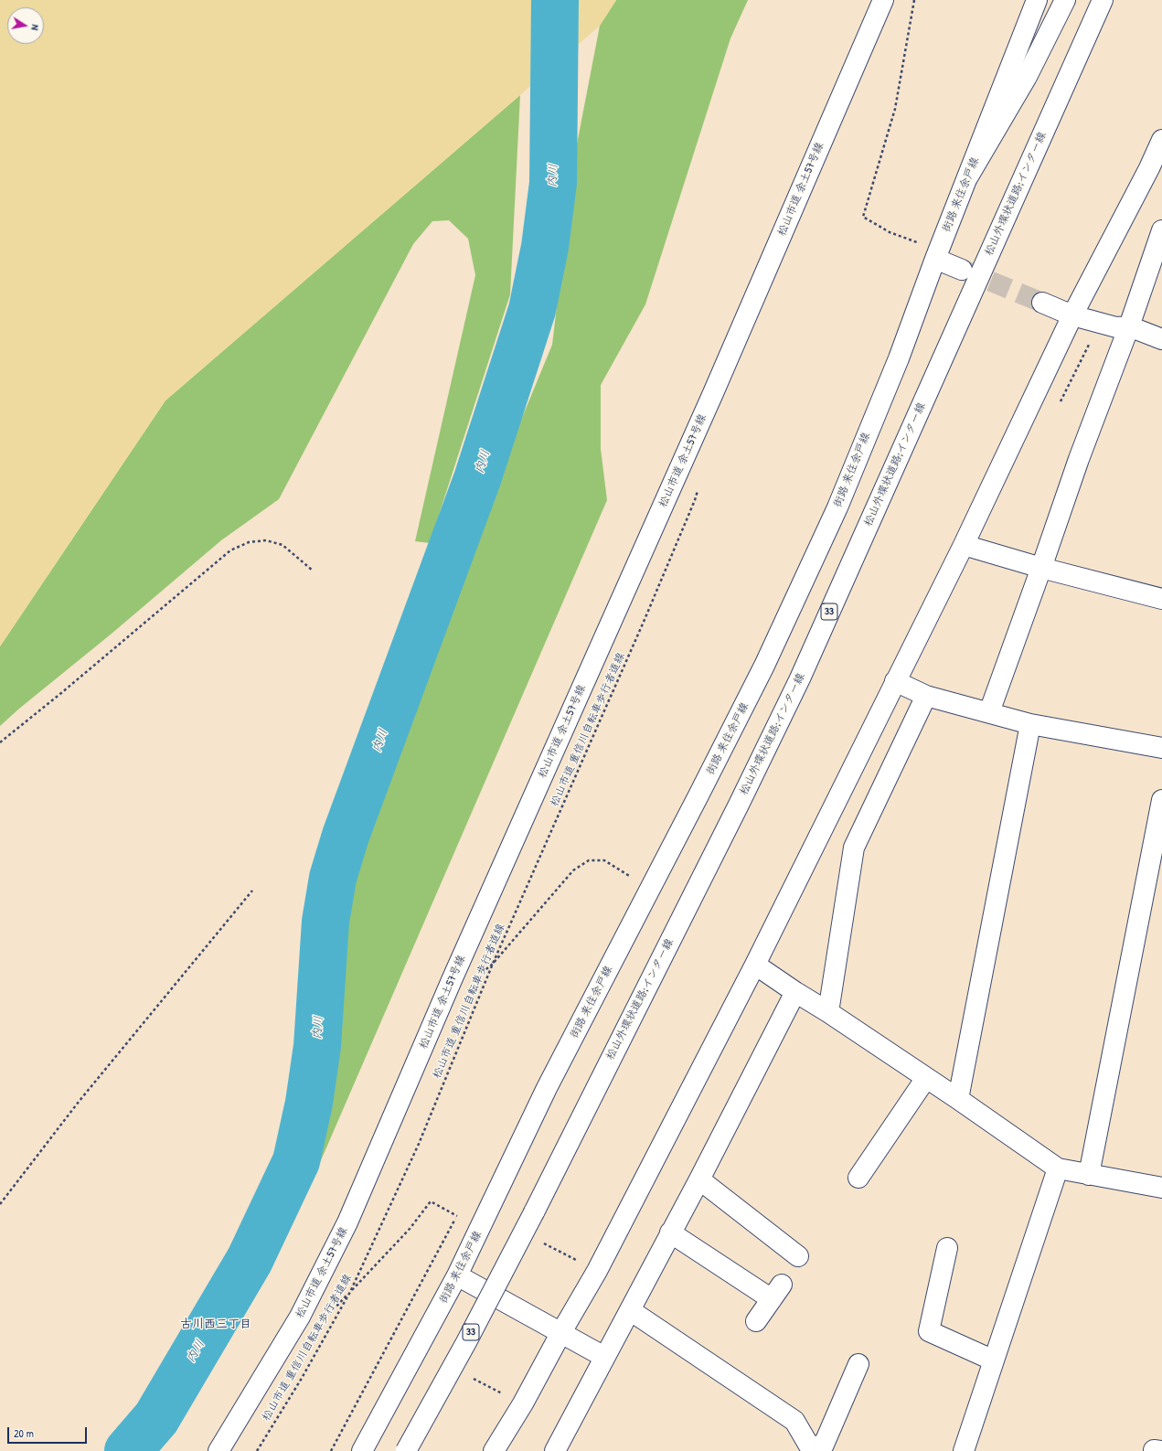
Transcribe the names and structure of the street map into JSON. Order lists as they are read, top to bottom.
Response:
{
  "streets": {
    "main road": [
      "松山市道 余土57号線",
      "松山外環状道路;インター線",
      "街路 来住余戸線",
      "33"
    ],
    "path": ["松山市道 重信川自転車歩行者道線"]
  },
  "districts": ["古川西三丁目"],
  "water": ["内川"],
  "scale_bar": "20 m",
  "north": "right"
}
